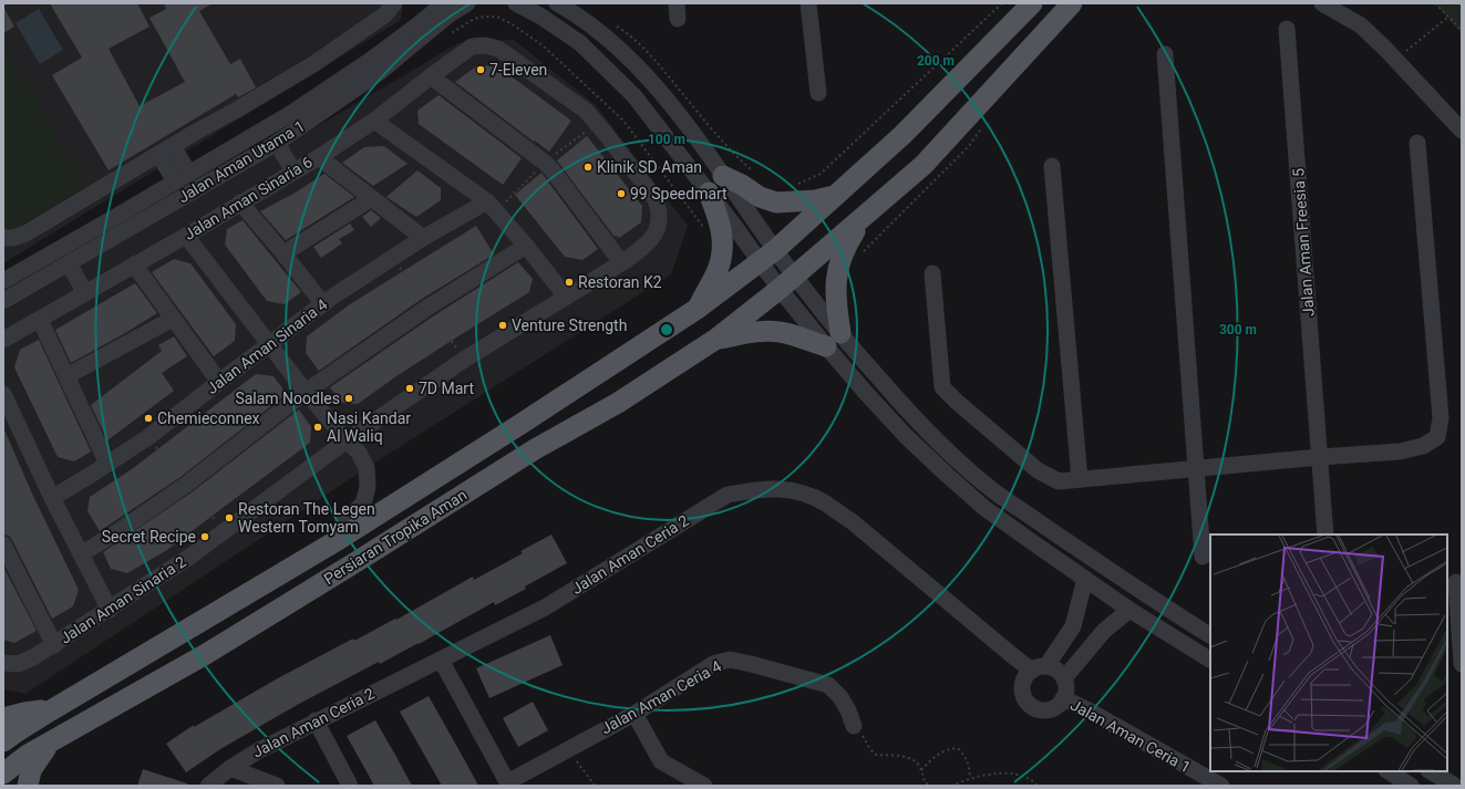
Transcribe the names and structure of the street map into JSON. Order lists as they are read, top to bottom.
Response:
{
  "streets": {
    "main road": ["Persiaran Tropika Aman"],
    "street": [
      "Jalan Aman Utama 1",
      "Jalan Aman Sinaria 6",
      "Jalan Aman Freesia 5",
      "Jalan Aman Sinaria 4",
      "Jalan Aman Ceria 2",
      "Jalan Aman Sinaria 2",
      "Jalan Aman Ceria 4",
      "Jalan Aman Ceria 1"
    ]
  },
  "crossings": [
    ["Jalan Aman Sinaria 6", "Jalan Aman Sinaria 2"],
    ["Jalan Aman Ceria 2", "Jalan Aman Ceria 1"]
  ],
  "places": [
    "7-Eleven",
    "Klinik SD Aman",
    "99 Speedmart",
    "Restoran K2",
    "Venture Strength",
    "7D Mart",
    "Salam Noodles",
    "Chemieconnex",
    "Nasi Kandar Al Waliq",
    "Restoran The Legen Western Tomyam",
    "Secret Recipe"
  ],
  "rings": ["200 m", "100 m", "300 m"]
}
